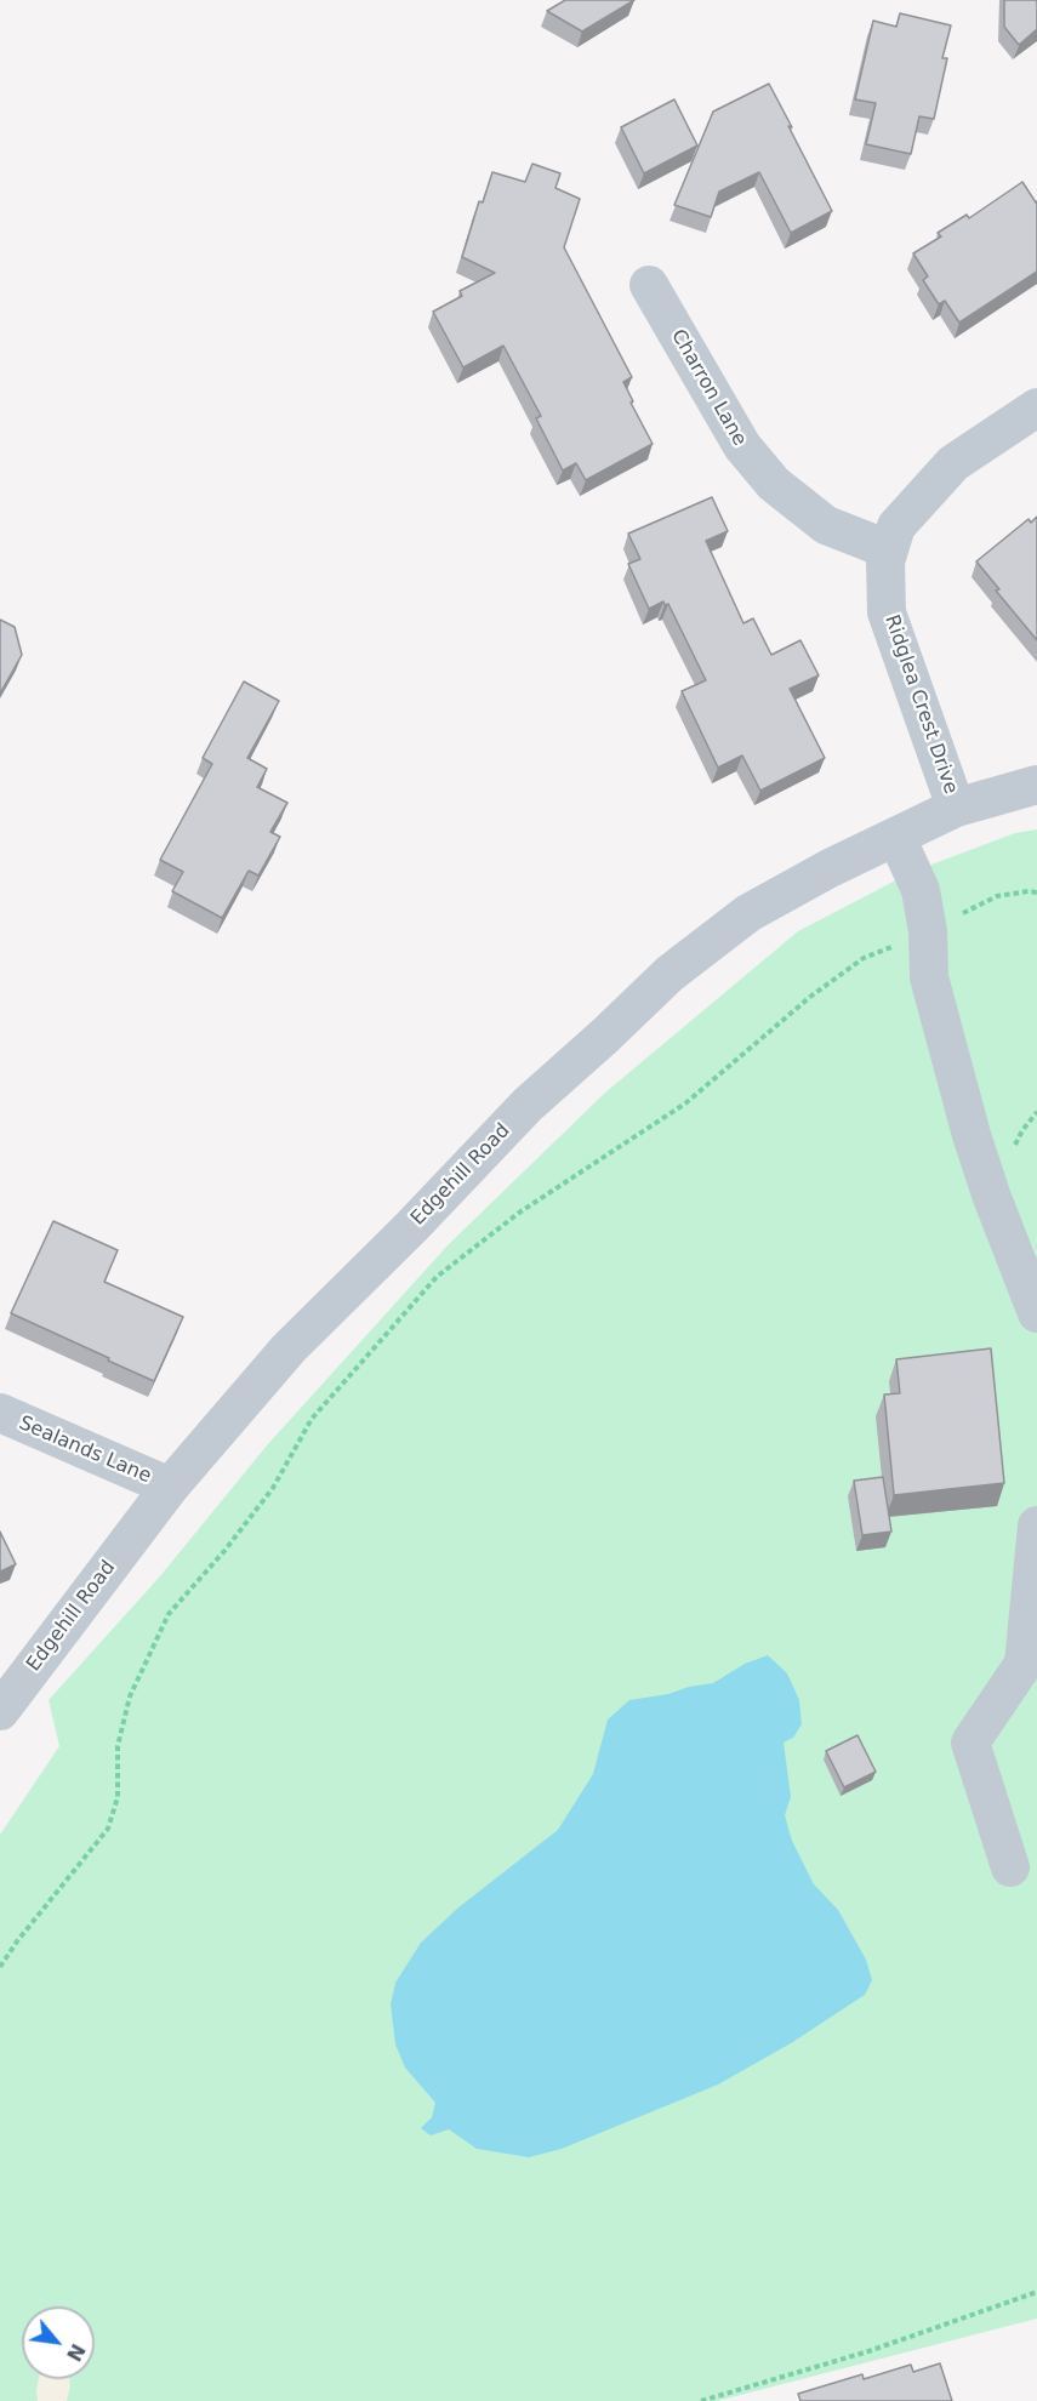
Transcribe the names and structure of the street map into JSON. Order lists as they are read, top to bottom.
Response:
{
  "streets": {
    "street": [
      "Charron Lane",
      "Ridglea Crest Drive",
      "Edgehill Road",
      "Sealands Lane"
    ]
  },
  "crossings": [
    ["Charron Lane", "Ridglea Crest Drive"],
    ["Ridglea Crest Drive", "Edgehill Road"],
    ["Edgehill Road", "Sealands Lane"]
  ],
  "north": "bottom right"
}
